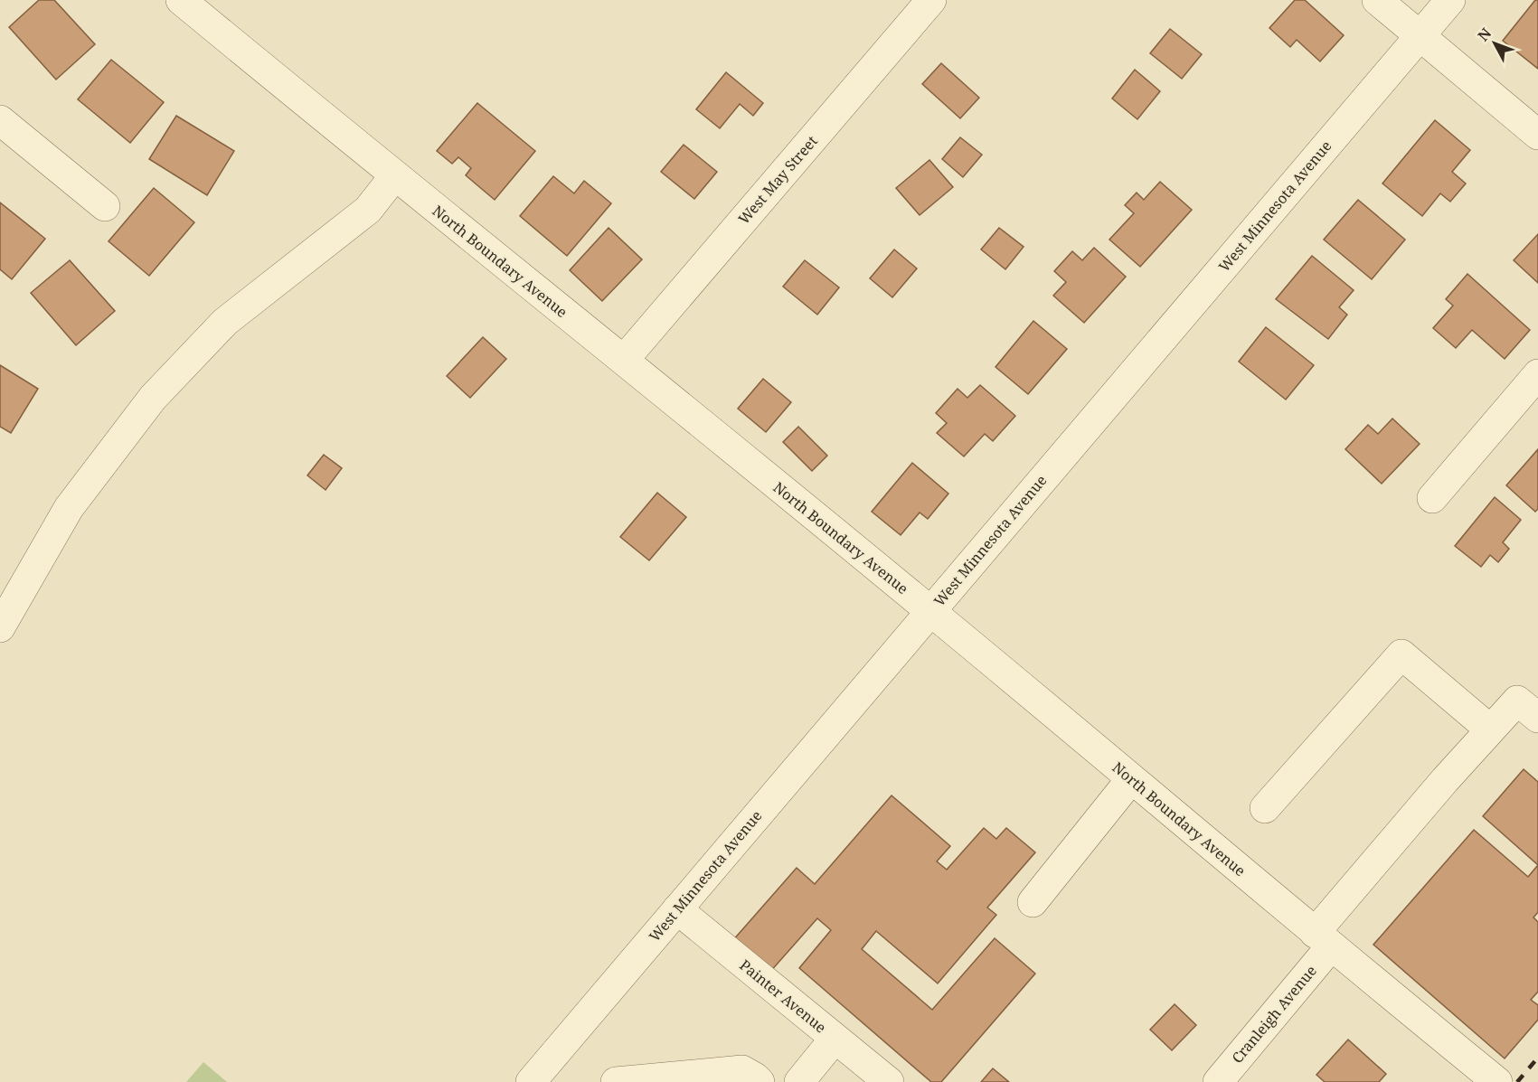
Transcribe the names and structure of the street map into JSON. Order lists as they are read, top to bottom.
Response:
{
  "streets": {
    "street": [
      "West May Street",
      "West Minnesota Avenue",
      "North Boundary Avenue",
      "Painter Avenue",
      "Cranleigh Avenue"
    ]
  },
  "crossings": [
    ["West May Street", "North Boundary Avenue"],
    ["West Minnesota Avenue", "North Boundary Avenue"],
    ["West Minnesota Avenue", "Painter Avenue"],
    ["North Boundary Avenue", "Cranleigh Avenue"]
  ],
  "north": "top left"
}
